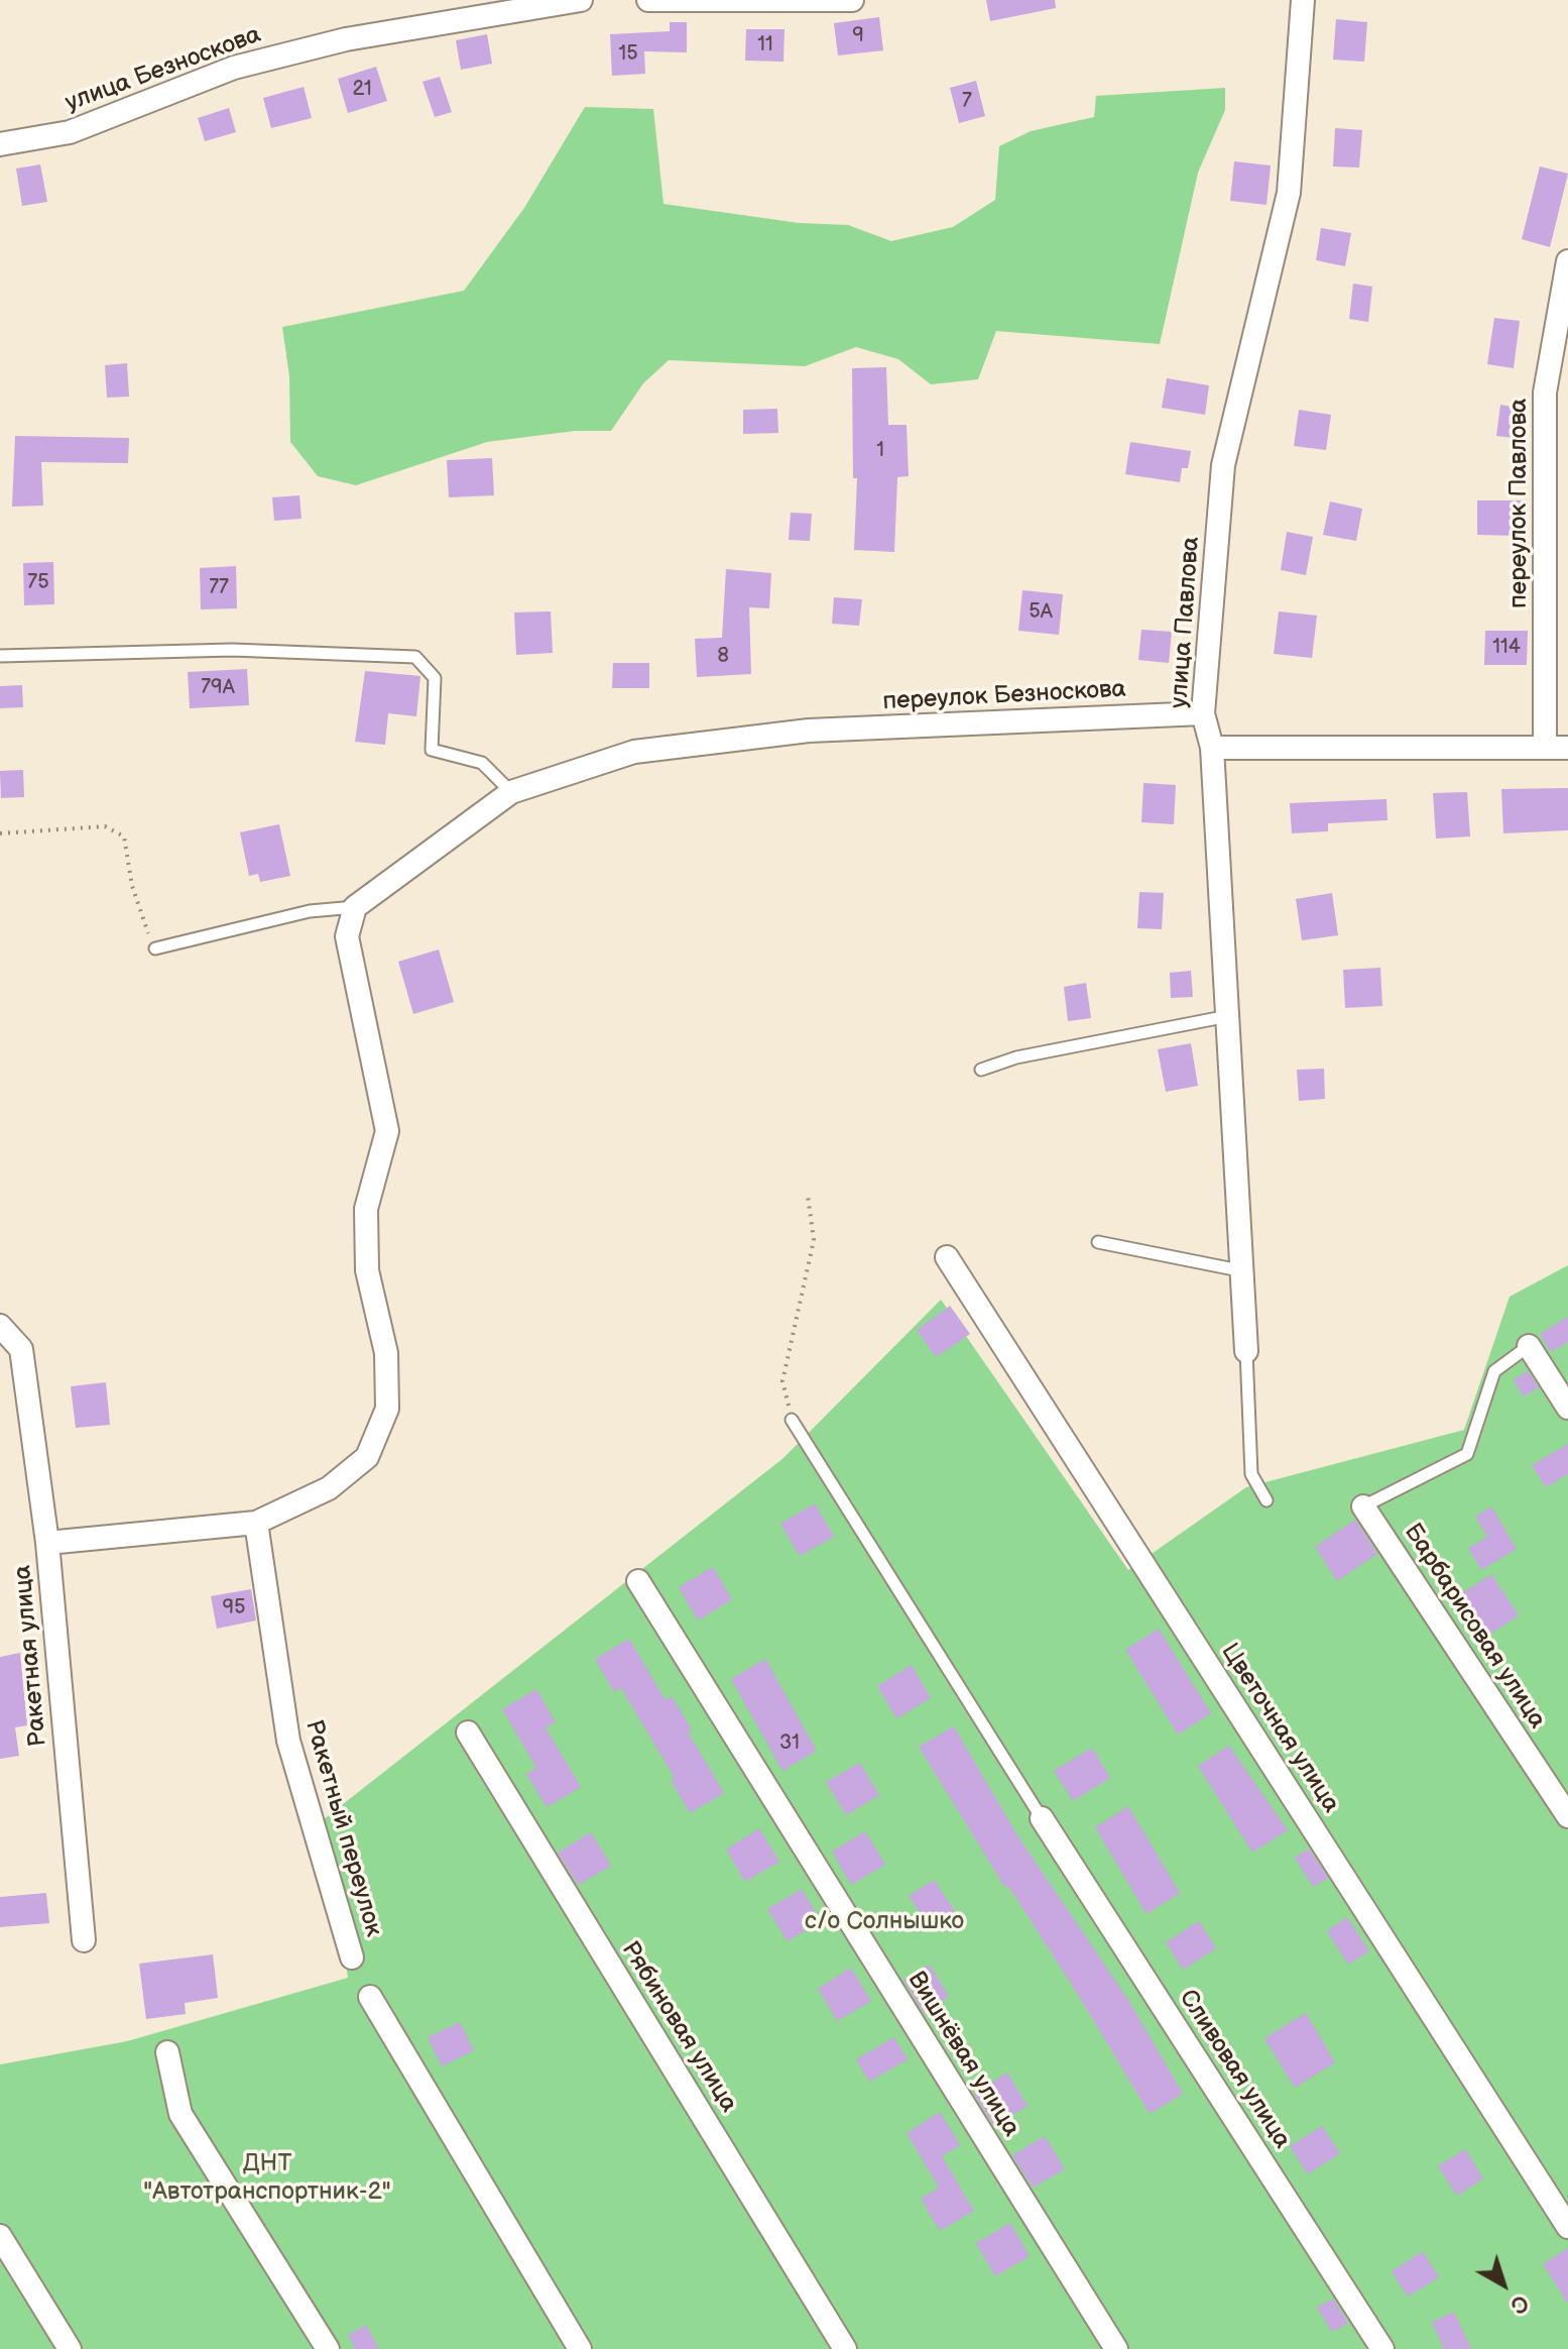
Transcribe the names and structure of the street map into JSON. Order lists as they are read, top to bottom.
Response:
{
  "streets": {
    "street": [
      "улица Безноскова",
      "переулок Павлова",
      "улица Павлова",
      "переулок Безноскова",
      "Барбарисовая улица",
      "Ракетная улица",
      "Цветочная улица",
      "Ракетный переулок",
      "Рябиновая улица",
      "Вишнёвая улица",
      "Сливовая улица"
    ]
  },
  "crossings": [
    ["переулок Павлова", "улица Павлова"],
    ["улица Павлова", "переулок Безноскова"]
  ],
  "parks": ["с/о Солнышко", "ДНТ \"Автотранспортник-2\""],
  "house_numbers": [
    "9",
    "11",
    "15",
    "21",
    "7",
    "1",
    "75",
    "77",
    "5А",
    "114",
    "8",
    "79А",
    "95",
    "31"
  ],
  "north": "bottom right"
}
